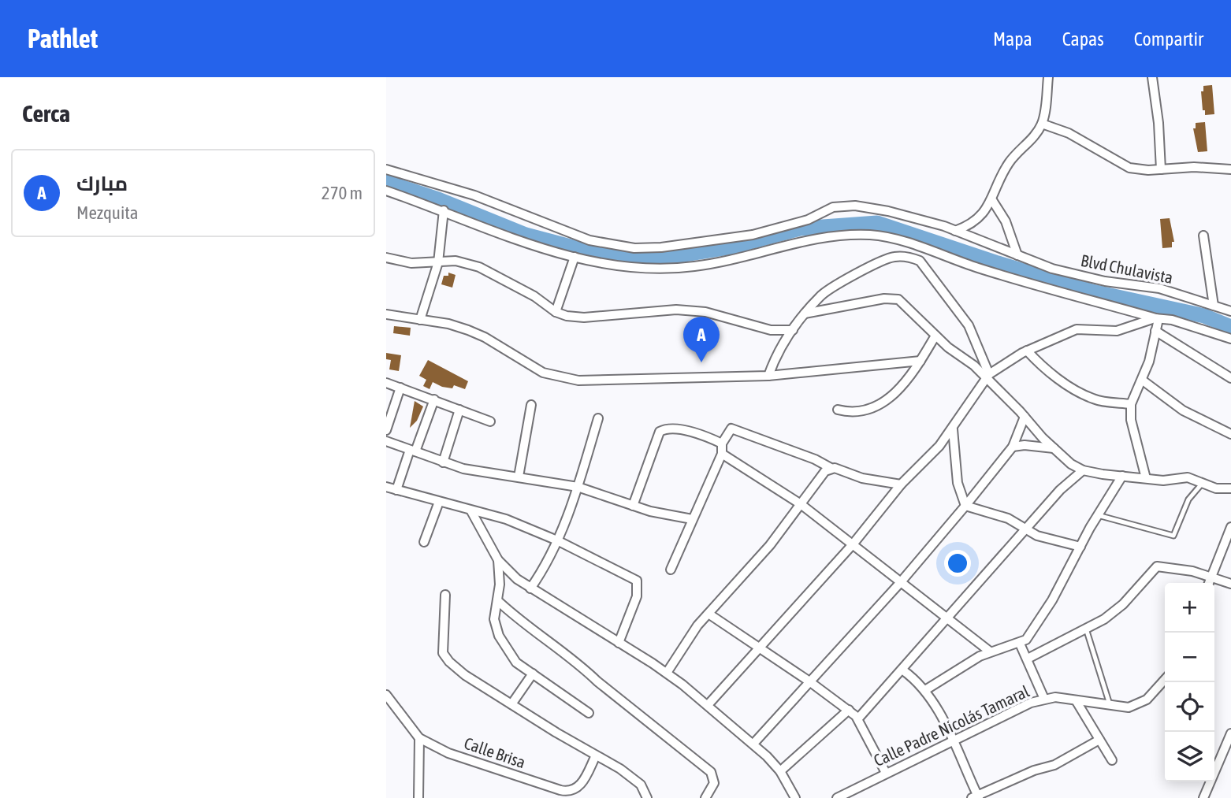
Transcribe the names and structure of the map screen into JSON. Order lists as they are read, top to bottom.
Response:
{
  "streets": {
    "street": ["Blvd Chulavista", "Calle Padre Nicolás Tamaral", "Calle Brisa"]
  },
  "page": {
    "header": "Pathlet",
    "nav": ["Mapa", "Capas", "Compartir"],
    "heading": "Cerca",
    "list": [
      {
        "mark": "A",
        "name": "مبارك",
        "note": "Mezquita",
        "value": "270 m"
      }
    ],
    "pins": "A",
    "map_buttons": ["+", "−"]
  }
}
